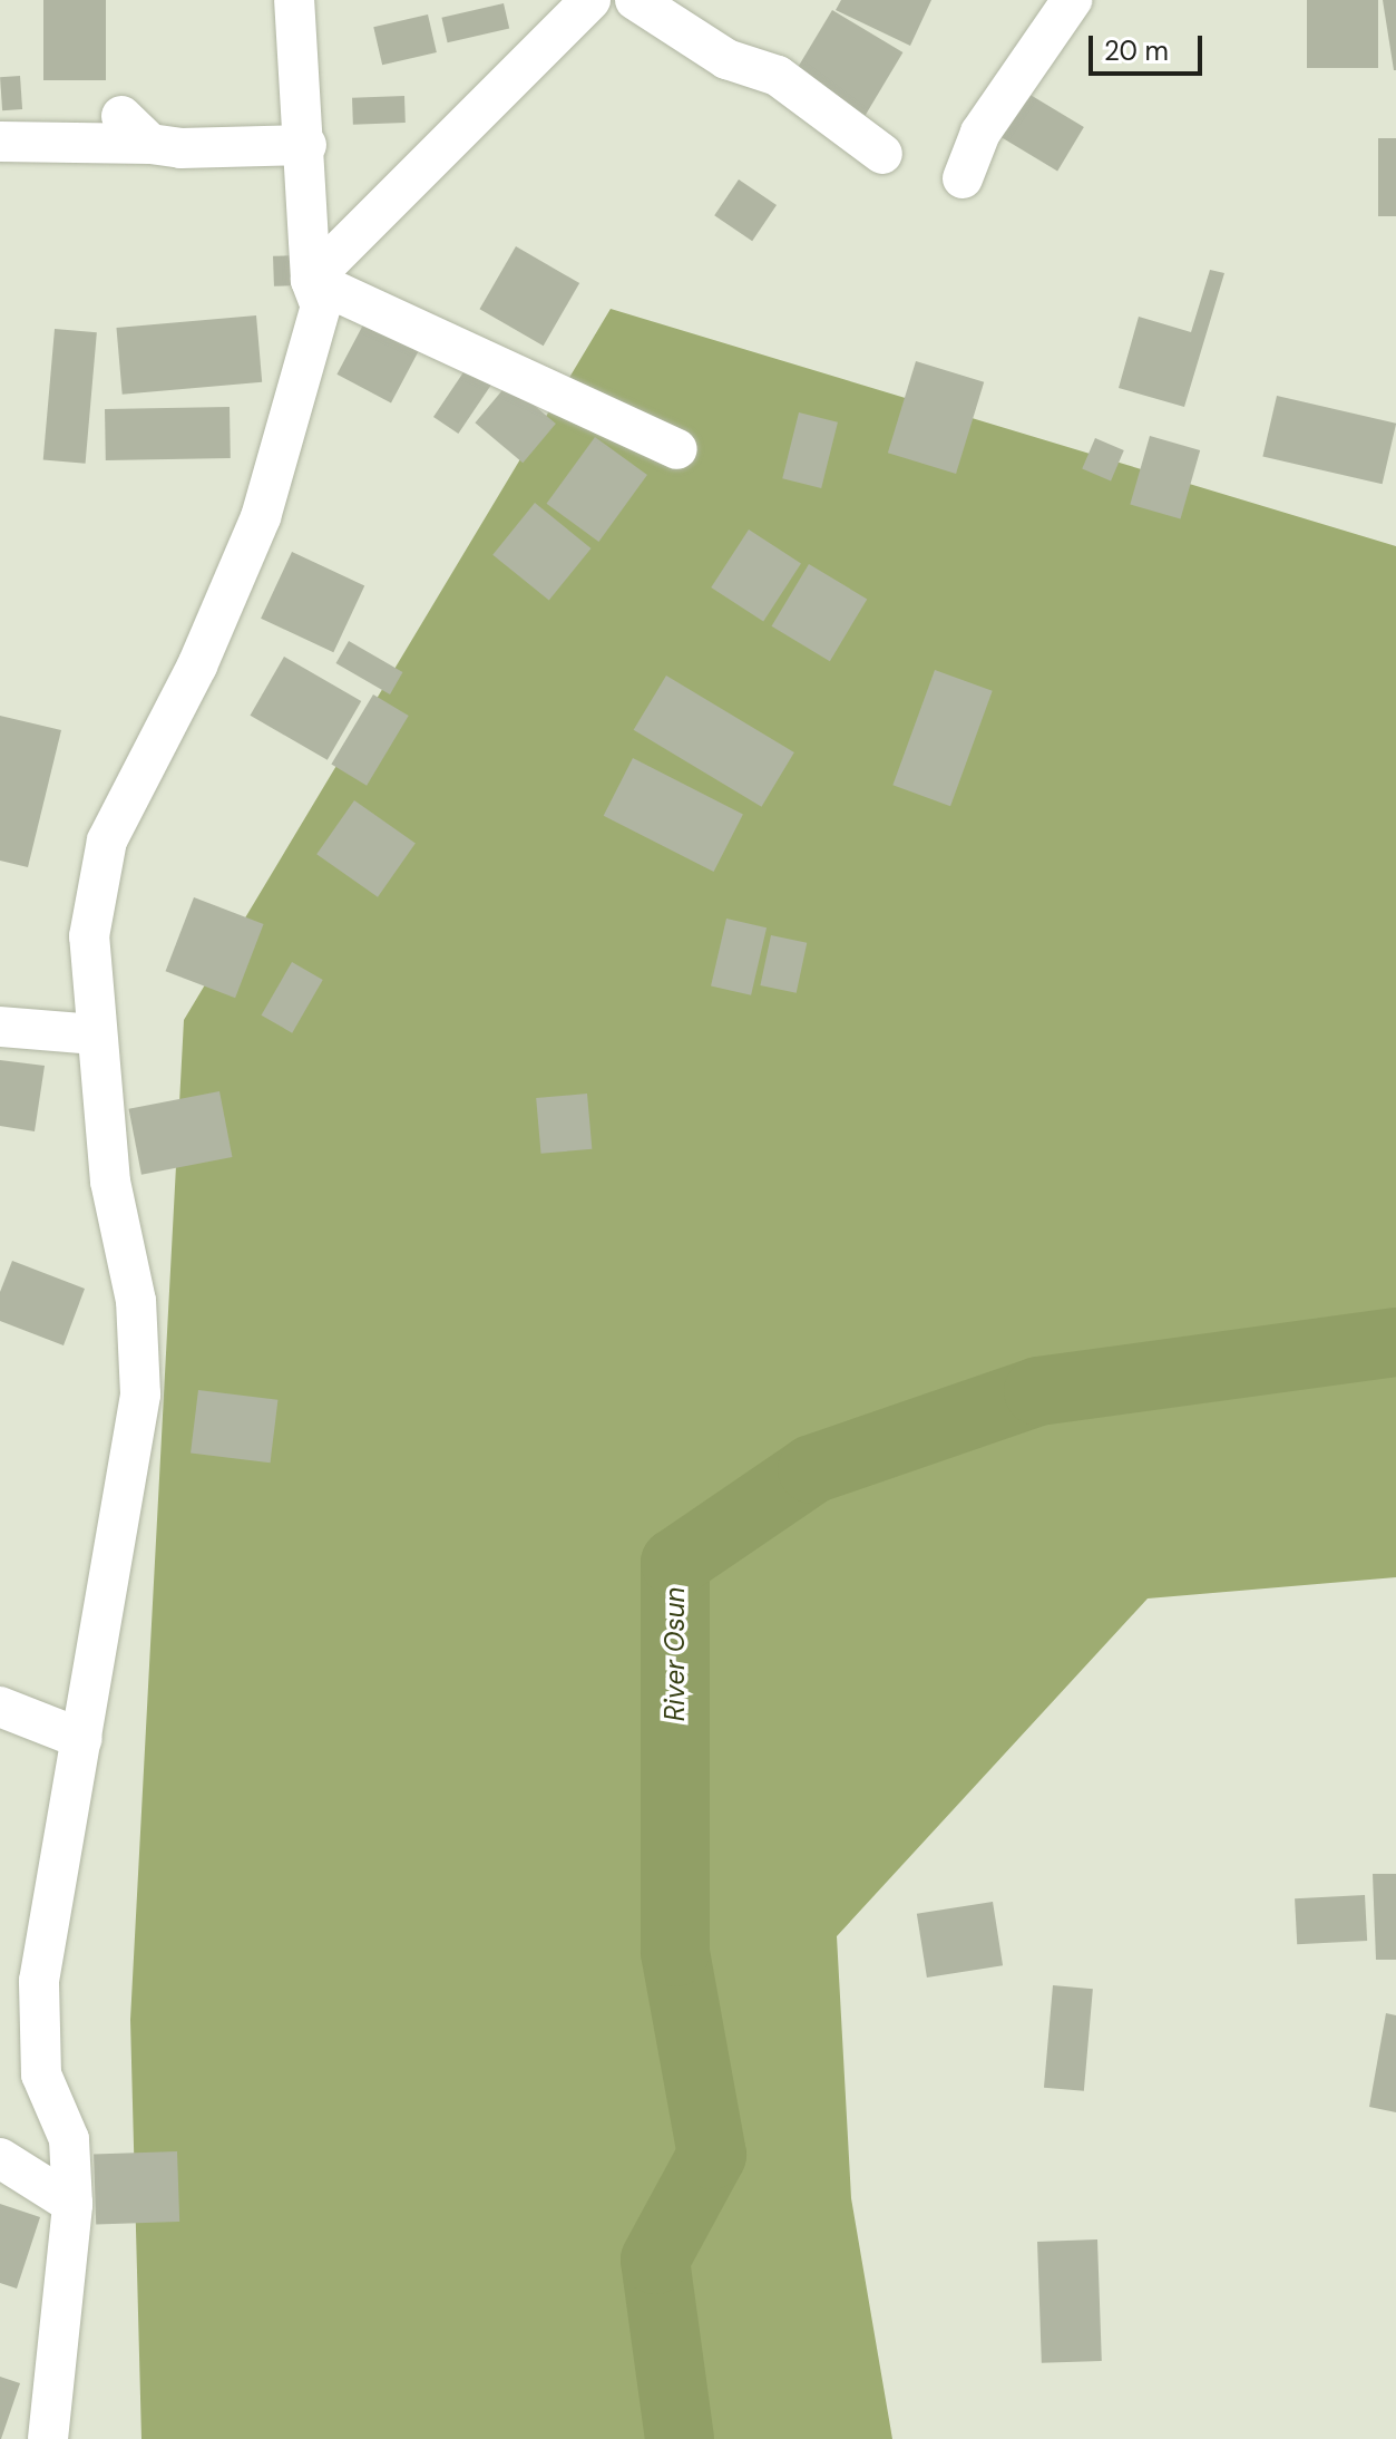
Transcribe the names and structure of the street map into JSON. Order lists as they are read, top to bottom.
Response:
{
  "water": ["River Osun"],
  "scale_bar": "20 m"
}
